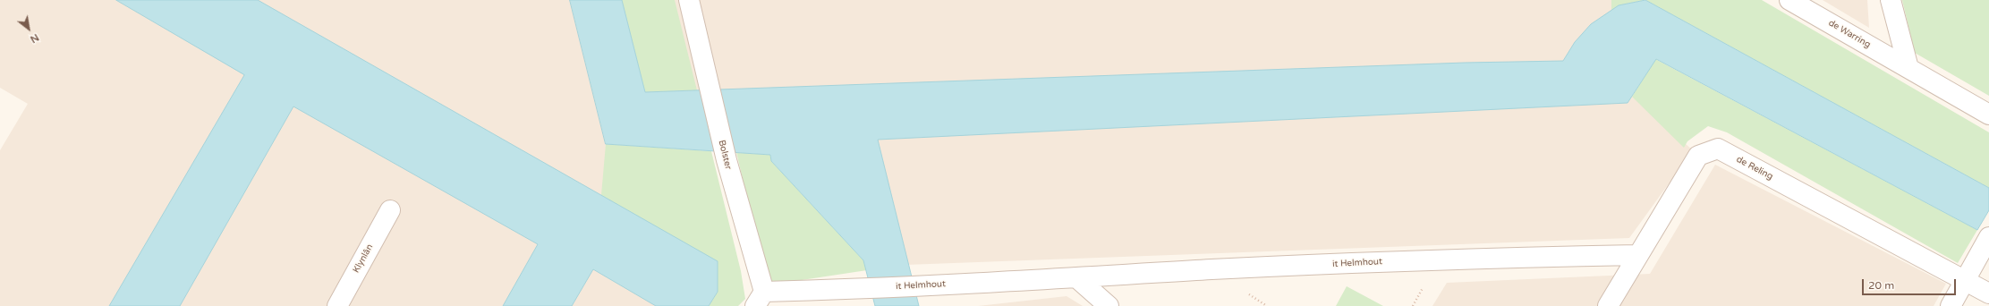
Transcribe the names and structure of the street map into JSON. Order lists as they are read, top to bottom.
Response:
{
  "streets": {
    "street": [
      "de Warring",
      "Bolster",
      "de Reling",
      "Klynlân",
      "it Helmhout"
    ]
  },
  "crossings": [
    ["Bolster", "it Helmhout"],
    ["de Reling", "it Helmhout"]
  ],
  "scale_bar": "20 m",
  "north": "bottom right"
}
